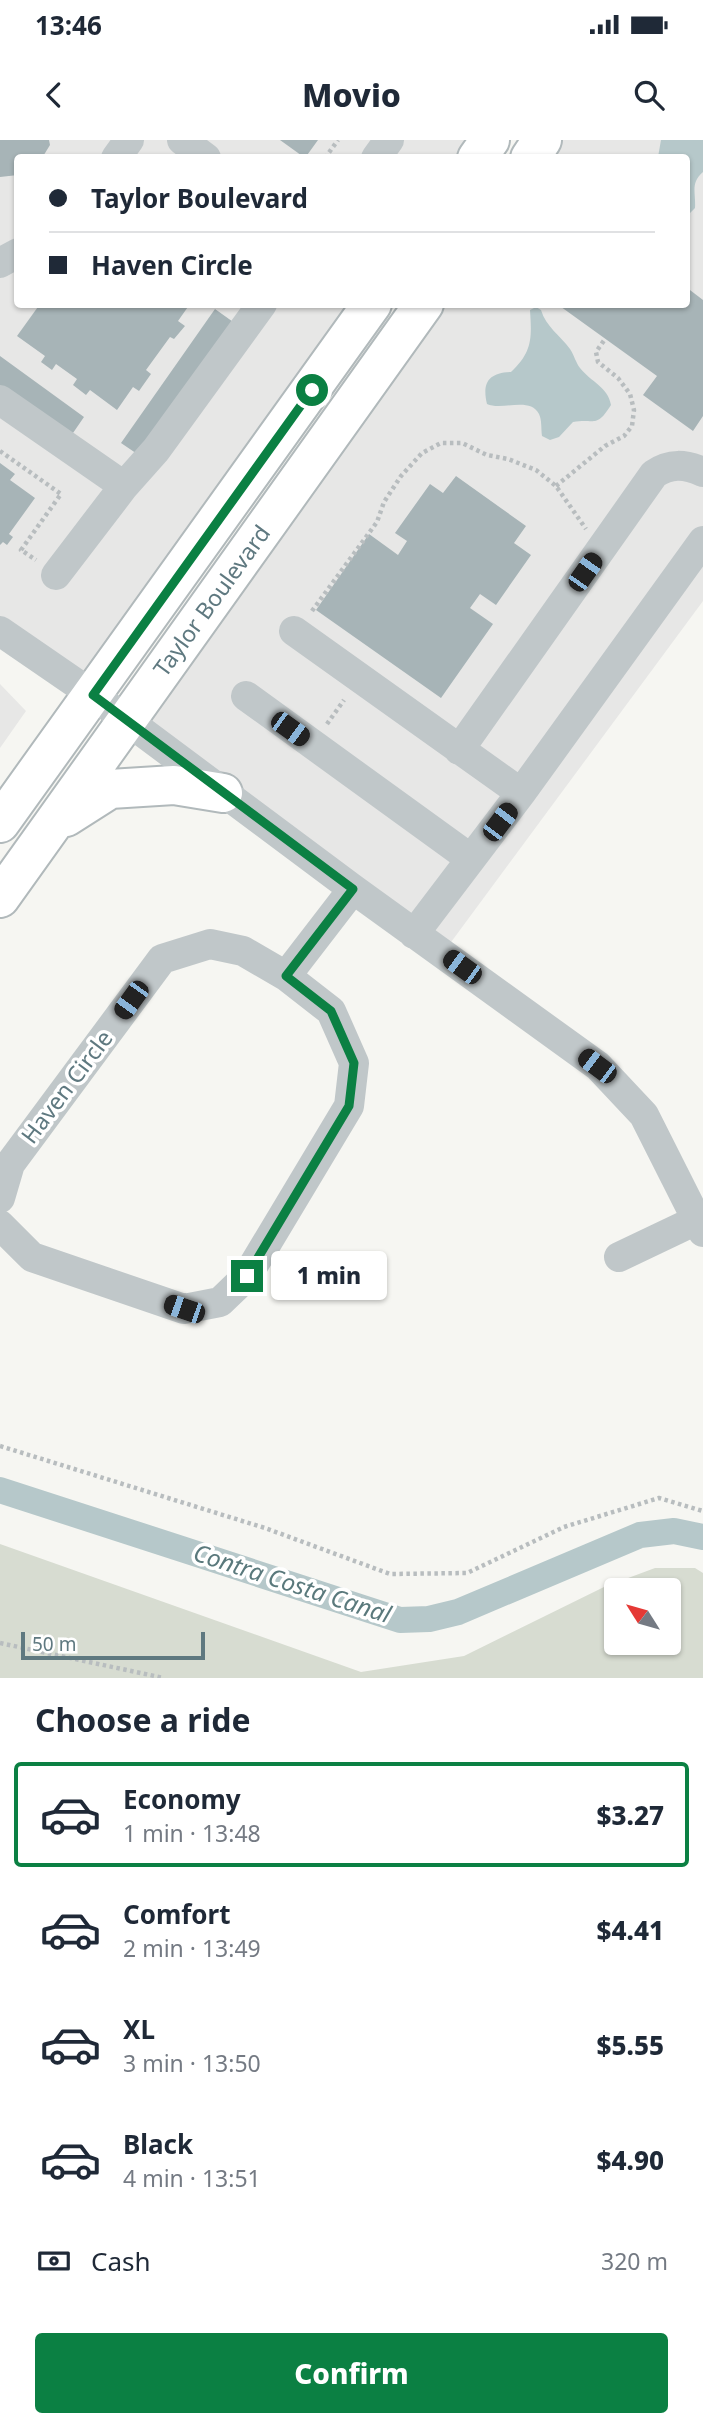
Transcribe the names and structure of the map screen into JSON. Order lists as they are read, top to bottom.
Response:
{
  "streets": {
    "main road": ["Taylor Boulevard"],
    "street": ["Haven Circle"]
  },
  "water": ["Contra Costa Canal"],
  "scale_bar": "50 m",
  "north": "top left",
  "page": {
    "status": "13:46",
    "header": "Movio",
    "banner": ["Taylor Boulevard", "Haven Circle"],
    "bubble": "1 min",
    "scale": "50 m",
    "heading": "Choose a ride",
    "list": [
      {
        "name": "Economy",
        "note": "1 min · 13:48",
        "value": "$3.27"
      },
      {
        "name": "Comfort",
        "note": "2 min · 13:49",
        "value": "$4.41"
      },
      {
        "name": "XL",
        "note": "3 min · 13:50",
        "value": "$5.55"
      },
      {
        "name": "Black",
        "note": "4 min · 13:51",
        "value": "$4.90"
      }
    ],
    "pay": ["Cash", "320 m"],
    "buttons": "Confirm"
  }
}
